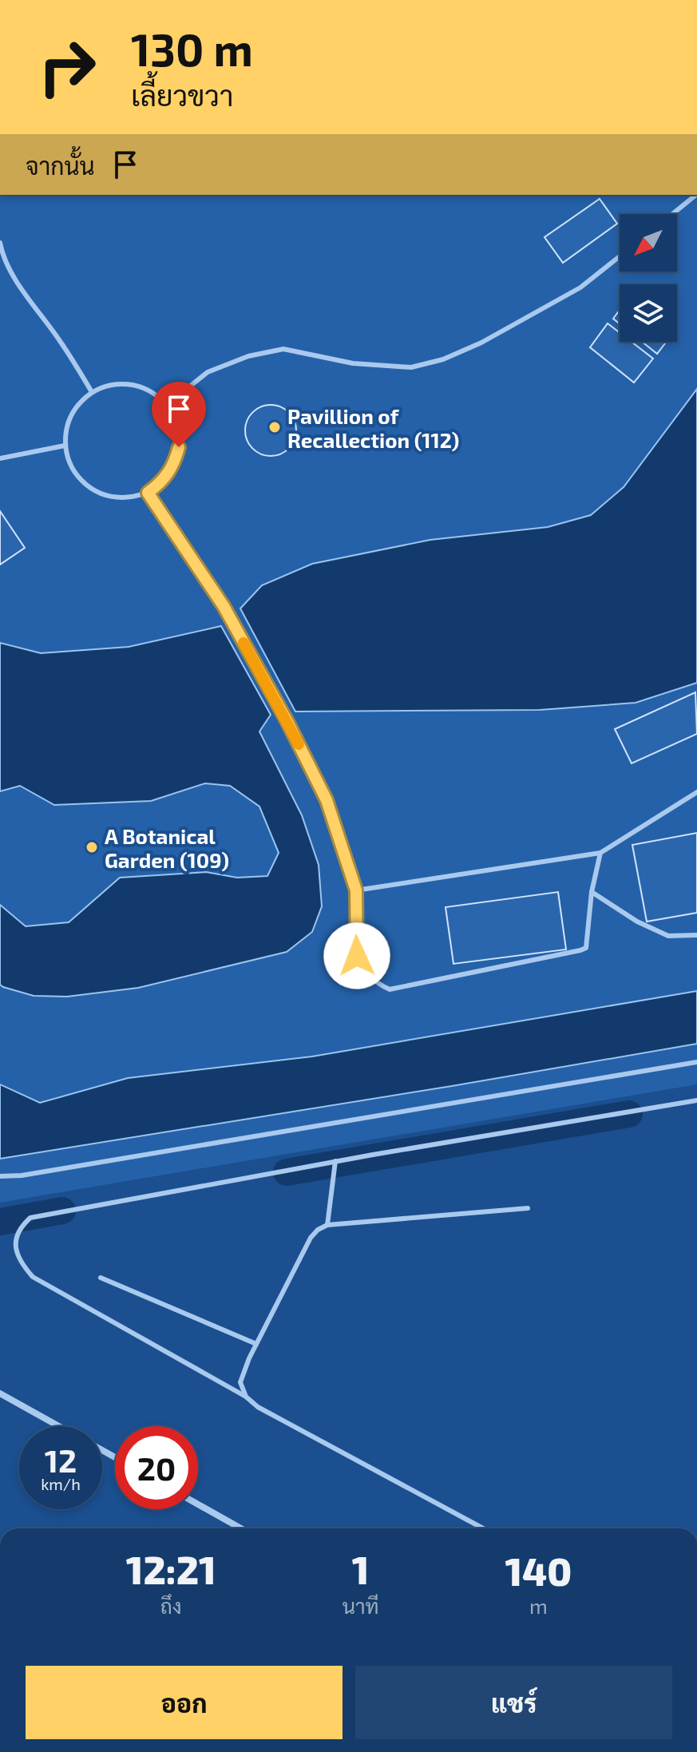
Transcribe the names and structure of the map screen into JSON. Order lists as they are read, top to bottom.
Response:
{
  "places": ["Pavillion of Recallection (112)", "A Botanical Garden (109)"],
  "north": "bottom left",
  "page": {
    "turn": ["130 m", "เลี้ยวขวา"],
    "then": "จากนั้น",
    "speed": "12 km/h",
    "limit": "20",
    "eta": [
      "12:21",
      "ถึง",
      "1",
      "นาที",
      "140",
      "m"
    ],
    "buttons": ["ออก", "แชร์"]
  }
}
